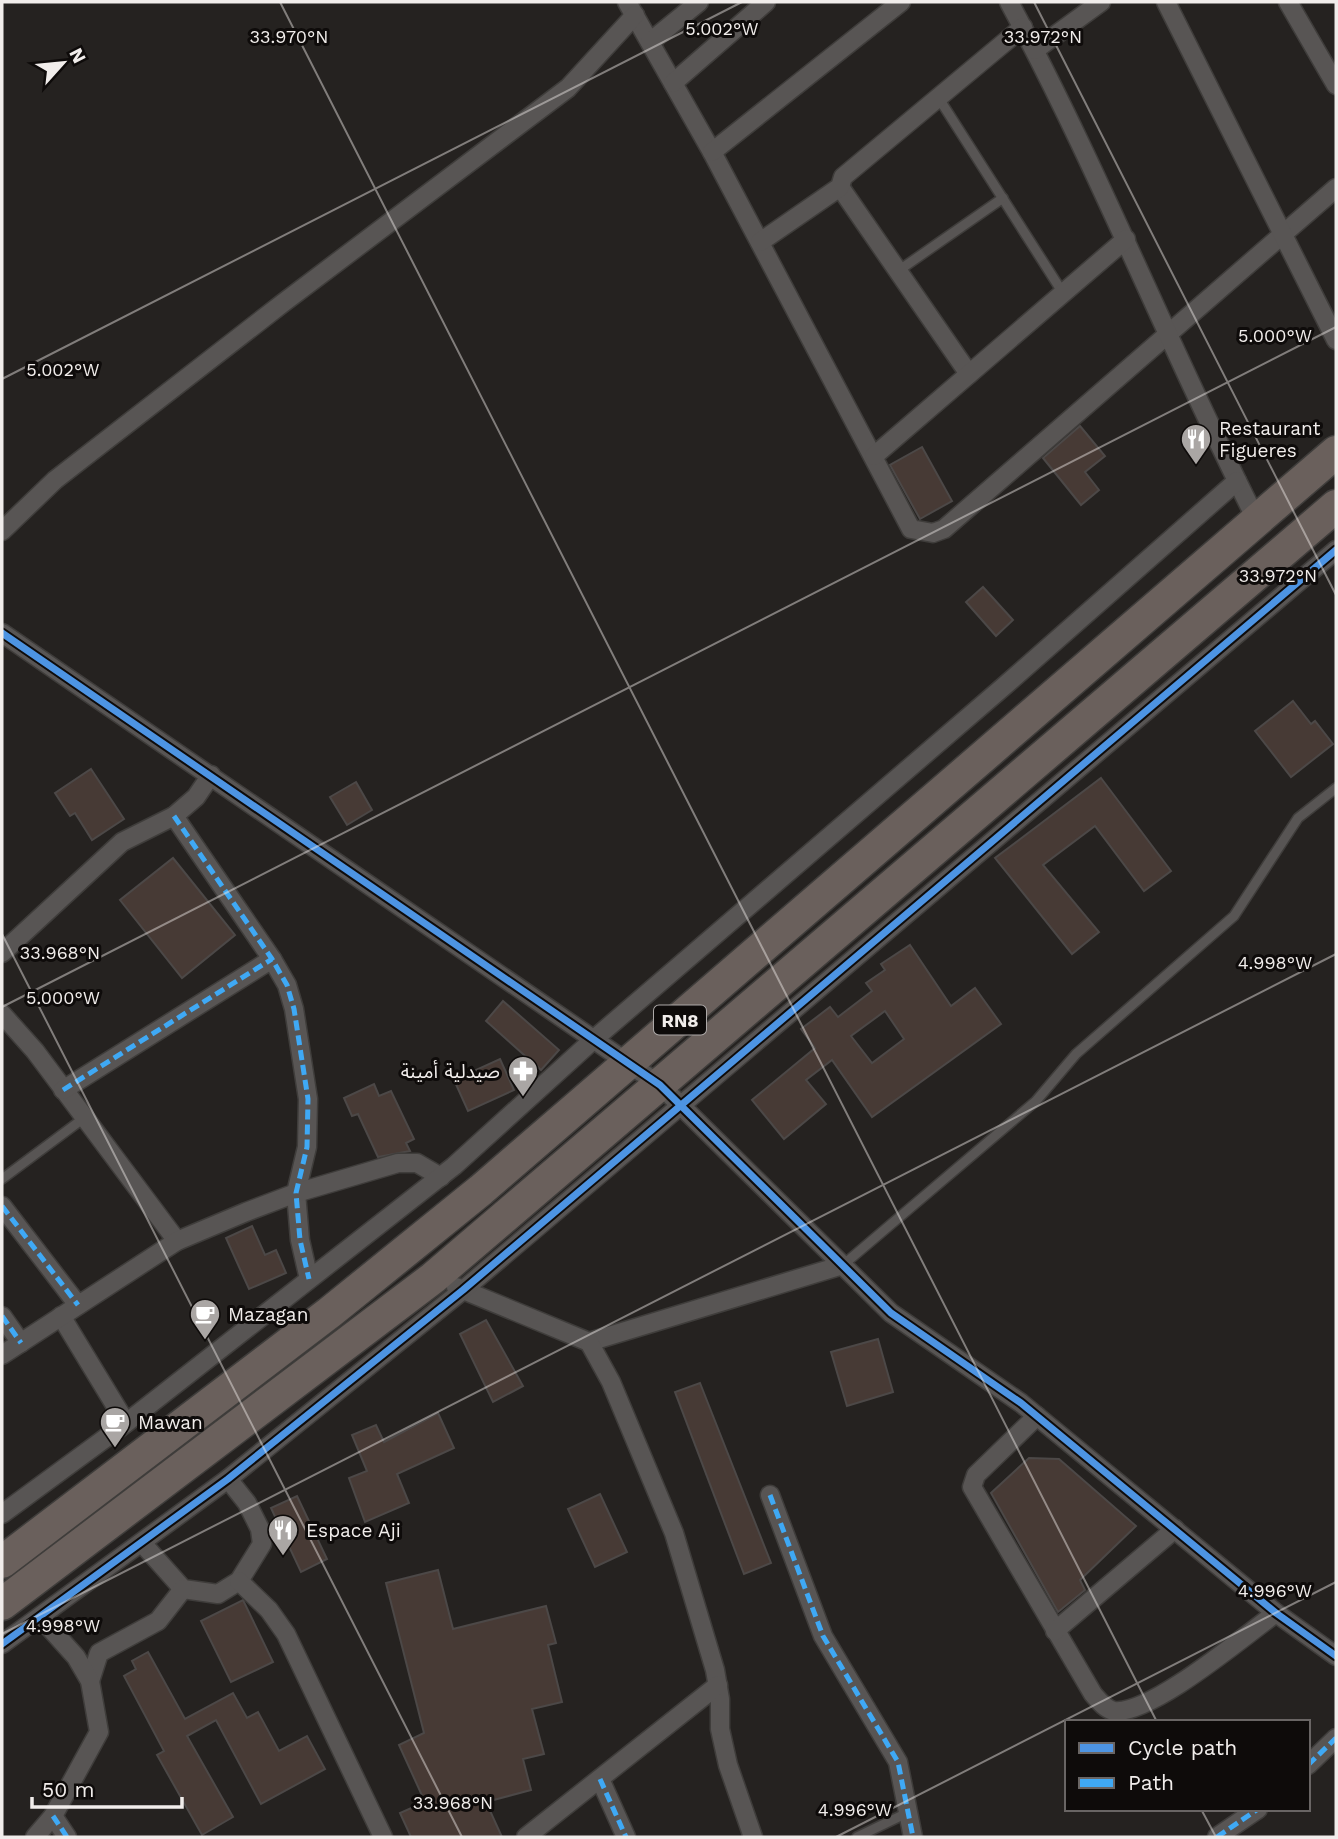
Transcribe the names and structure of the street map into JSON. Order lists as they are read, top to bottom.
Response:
{
  "streets": {
    "highway": ["RN8"]
  },
  "places": {
    "restaurant": ["Restaurant Figueres", "Espace Aji"],
    "pharmacy": ["صيدلية أمينة"],
    "cafe": ["Mazagan", "Mawan"]
  },
  "legend": ["Cycle path", "Path"],
  "scale_bar": "50 m",
  "north": "top right",
  "coordinates": [
    "5.002°W",
    "33.970°N",
    "33.972°N",
    "5.000°W",
    "33.968°N",
    "4.998°W",
    "4.996°W"
  ]
}
